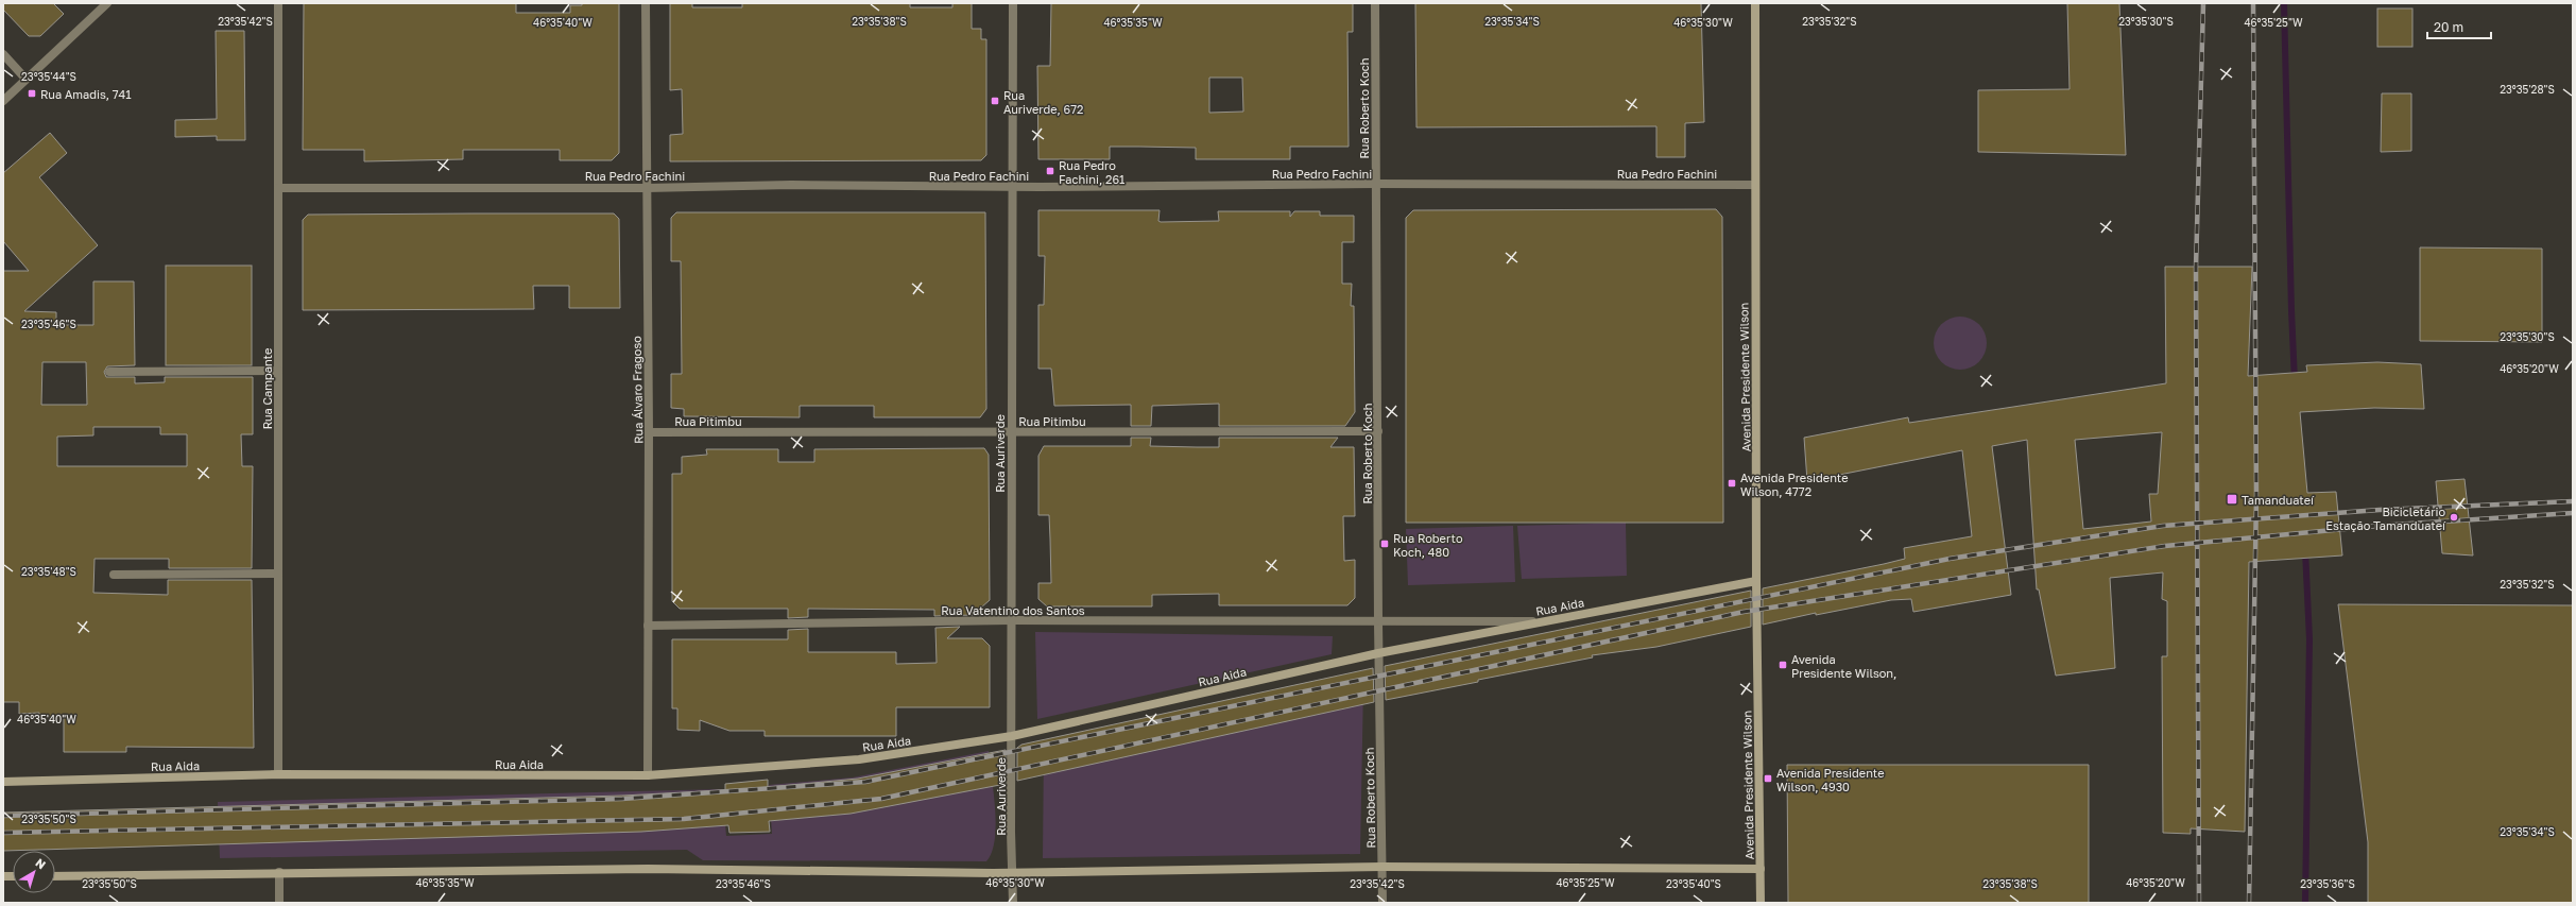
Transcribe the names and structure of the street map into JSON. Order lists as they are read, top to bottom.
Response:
{
  "streets": {
    "street": [
      "Rua Roberto Koch",
      "Rua Pedro Fachini",
      "Avenida Presidente Wilson",
      "Rua Campante",
      "Rua Álvaro Fragoso",
      "Rua Pitimbu",
      "Rua Auriverde",
      "Rua Aida",
      "Rua Vatentino dos Santos"
    ]
  },
  "crossings": [
    ["Rua Roberto Koch", "Rua Pedro Fachini"],
    ["Rua Roberto Koch", "Rua Pitimbu"],
    ["Rua Roberto Koch", "Rua Aida"],
    ["Rua Roberto Koch", "Rua Vatentino dos Santos"],
    ["Rua Pedro Fachini", "Avenida Presidente Wilson"],
    ["Rua Pedro Fachini", "Rua Campante"],
    ["Rua Pedro Fachini", "Rua Álvaro Fragoso"],
    ["Rua Pedro Fachini", "Rua Auriverde"],
    ["Avenida Presidente Wilson", "Rua Aida"],
    ["Rua Campante", "Rua Aida"],
    ["Rua Álvaro Fragoso", "Rua Pitimbu"],
    ["Rua Álvaro Fragoso", "Rua Aida"],
    ["Rua Álvaro Fragoso", "Rua Vatentino dos Santos"],
    ["Rua Pitimbu", "Rua Auriverde"],
    ["Rua Auriverde", "Rua Aida"],
    ["Rua Auriverde", "Rua Vatentino dos Santos"],
    ["Rua Aida", "Rua Vatentino dos Santos"]
  ],
  "places": {
    "transit": [
      "Rua Amadis, 741",
      "Rua Auriverde, 672",
      "Rua Pedro Fachini, 261",
      "Avenida Presidente Wilson, 4772",
      "Tamanduateí",
      "Rua Roberto Koch, 480",
      "Avenida Presidente Wilson,",
      "Avenida Presidente Wilson, 4930"
    ],
    "other": ["Bicicletário Estação Tamanduateí"]
  },
  "scale_bar": "20 m",
  "north": "top right",
  "coordinates": [
    "23°35'42\"S",
    "23°35'38\"S",
    "23°35'34\"S",
    "23°35'32\"S",
    "23°35'30\"S",
    "46°35'40\"W",
    "46°35'35\"W",
    "46°35'30\"W",
    "46°35'25\"W",
    "23°35'44\"S",
    "23°35'28\"S",
    "23°35'46\"S",
    "46°35'20\"W",
    "23°35'48\"S",
    "23°35'50\"S",
    "23°35'40\"S",
    "23°35'36\"S"
  ]
}
